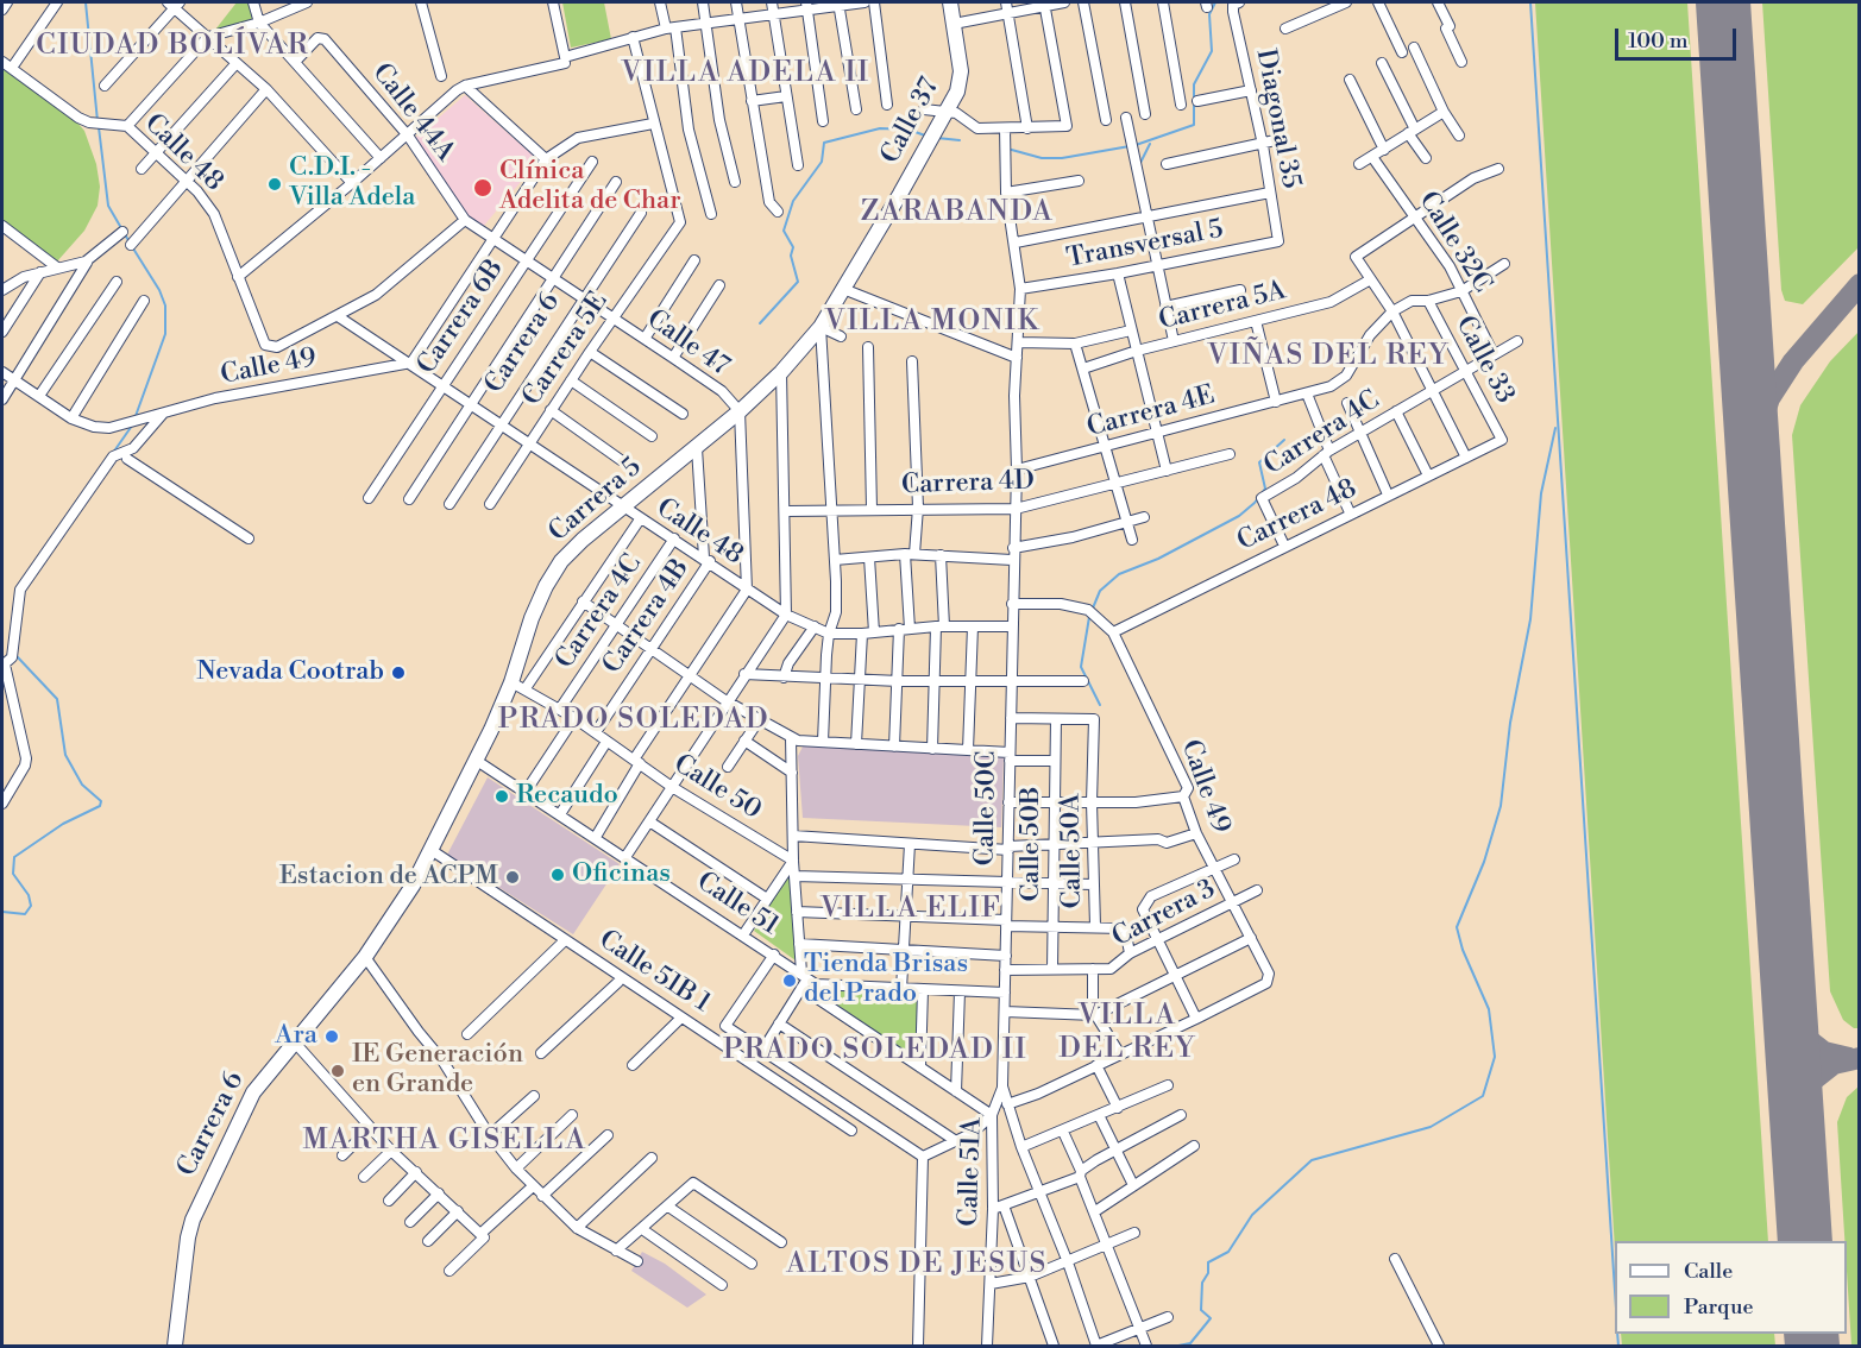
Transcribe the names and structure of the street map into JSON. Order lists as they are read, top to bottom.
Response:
{
  "streets": {
    "main road": ["Calle 37", "Carrera 6", "Carrera 5"],
    "street": [
      "Calle 44A",
      "Diagonal 35",
      "Calle 48",
      "Calle 32C",
      "Transversal 5",
      "Carrera 5A",
      "Carrera 6B",
      "Calle 47",
      "Carrera 5E",
      "Calle 33",
      "Calle 49",
      "Carrera 4E",
      "Carrera 4C",
      "Carrera 4D",
      "Carrera 48",
      "Carrera 4B",
      "Calle 50",
      "Calle 50C",
      "Calle 50B",
      "Calle 50A",
      "Calle 51",
      "Carrera 3",
      "Calle 51B 1",
      "Calle 51A"
    ]
  },
  "crossings": [
    ["Calle 44A", "Calle 47"],
    ["Diagonal 35", "Transversal 5"],
    ["Calle 37", "Carrera 5"],
    ["Calle 48", "Carrera 6B"],
    ["Calle 48", "Carrera 6"],
    ["Calle 48", "Carrera 5E"],
    ["Calle 48", "Calle 49"],
    ["Calle 48", "Carrera 4C"],
    ["Calle 48", "Carrera 5"],
    ["Calle 48", "Carrera 4B"],
    ["Calle 32C", "Carrera 4E"],
    ["Calle 32C", "Carrera 4C"],
    ["Transversal 5", "Calle 50C"],
    ["Carrera 6B", "Calle 47"],
    ["Carrera 6", "Calle 47"],
    ["Carrera 6", "Carrera 5"],
    ["Carrera 6", "Calle 51B 1"],
    ["Calle 47", "Carrera 5E"],
    ["Calle 47", "Carrera 5"],
    ["Calle 33", "Carrera 4E"],
    ["Calle 33", "Carrera 4C"],
    ["Calle 33", "Carrera 48"],
    ["Calle 49", "Carrera 48"],
    ["Calle 49", "Calle 50C"],
    ["Calle 49", "Carrera 3"],
    ["Carrera 4E", "Calle 50C"],
    ["Carrera 4C", "Carrera 48"],
    ["Carrera 4C", "Calle 50"],
    ["Carrera 4D", "Calle 50C"],
    ["Carrera 5", "Calle 50"],
    ["Carrera 5", "Calle 51"],
    ["Carrera 5", "Calle 51B 1"],
    ["Carrera 4B", "Calle 50"],
    ["Calle 50C", "Calle 51"],
    ["Calle 50C", "Carrera 3"],
    ["Calle 50C", "Calle 51A"],
    ["Calle 50B", "Calle 50A"],
    ["Calle 50B", "Carrera 3"],
    ["Calle 50A", "Carrera 3"]
  ],
  "districts": [
    "CIUDAD BOLÍVAR",
    "VILLA ADELA II",
    "ZARABANDA",
    "VILLA MONIK",
    "VIÑAS DEL REY",
    "PRADO SOLEDAD",
    "VILLA ELIF",
    "VILLA DEL REY",
    "PRADO SOLEDAD II",
    "MARTHA GISELLA",
    "ALTOS DE JESUS"
  ],
  "places": [
    "C.D.I. - Villa Adela",
    "Clínica Adelita de Char",
    "Nevada Cootrab",
    "Recaudo",
    "Oficinas",
    "Estacion de ACPM",
    "Tienda Brisas del Prado",
    "Ara",
    "IE Generación en Grande"
  ],
  "legend": ["Calle", "Parque"],
  "scale_bar": "100 m"
}
